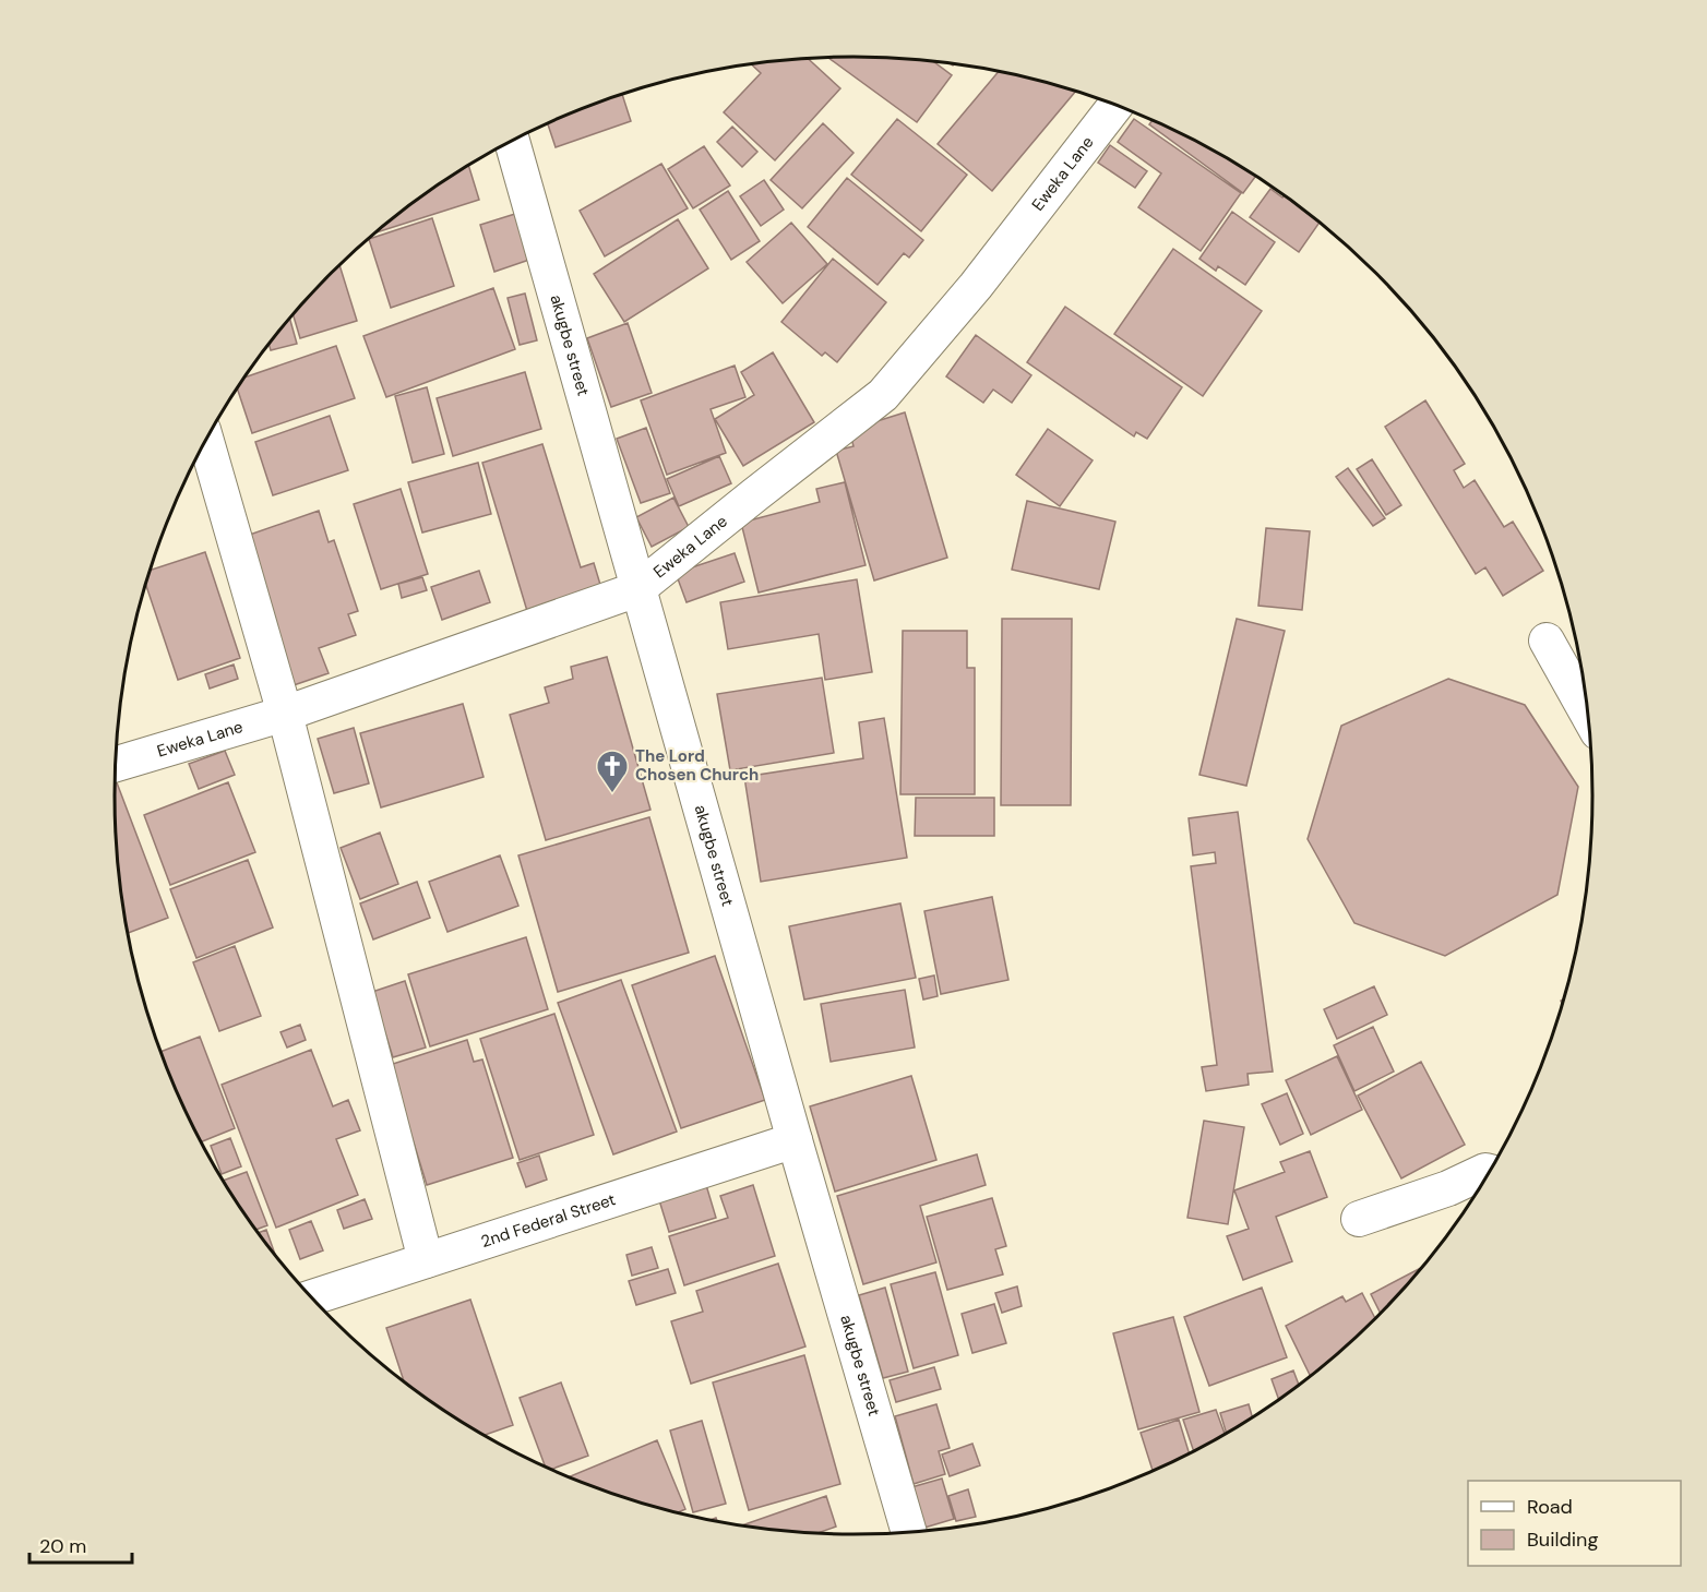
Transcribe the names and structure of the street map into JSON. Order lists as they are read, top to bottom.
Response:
{
  "streets": {
    "street": ["Eweka Lane", "akugbe street", "2nd Federal Street"]
  },
  "crossings": [
    ["Eweka Lane", "akugbe street"],
    ["akugbe street", "2nd Federal Street"]
  ],
  "places": {
    "church": ["The Lord Chosen Church"]
  },
  "legend": ["Road", "Building"],
  "scale_bar": "20 m"
}
